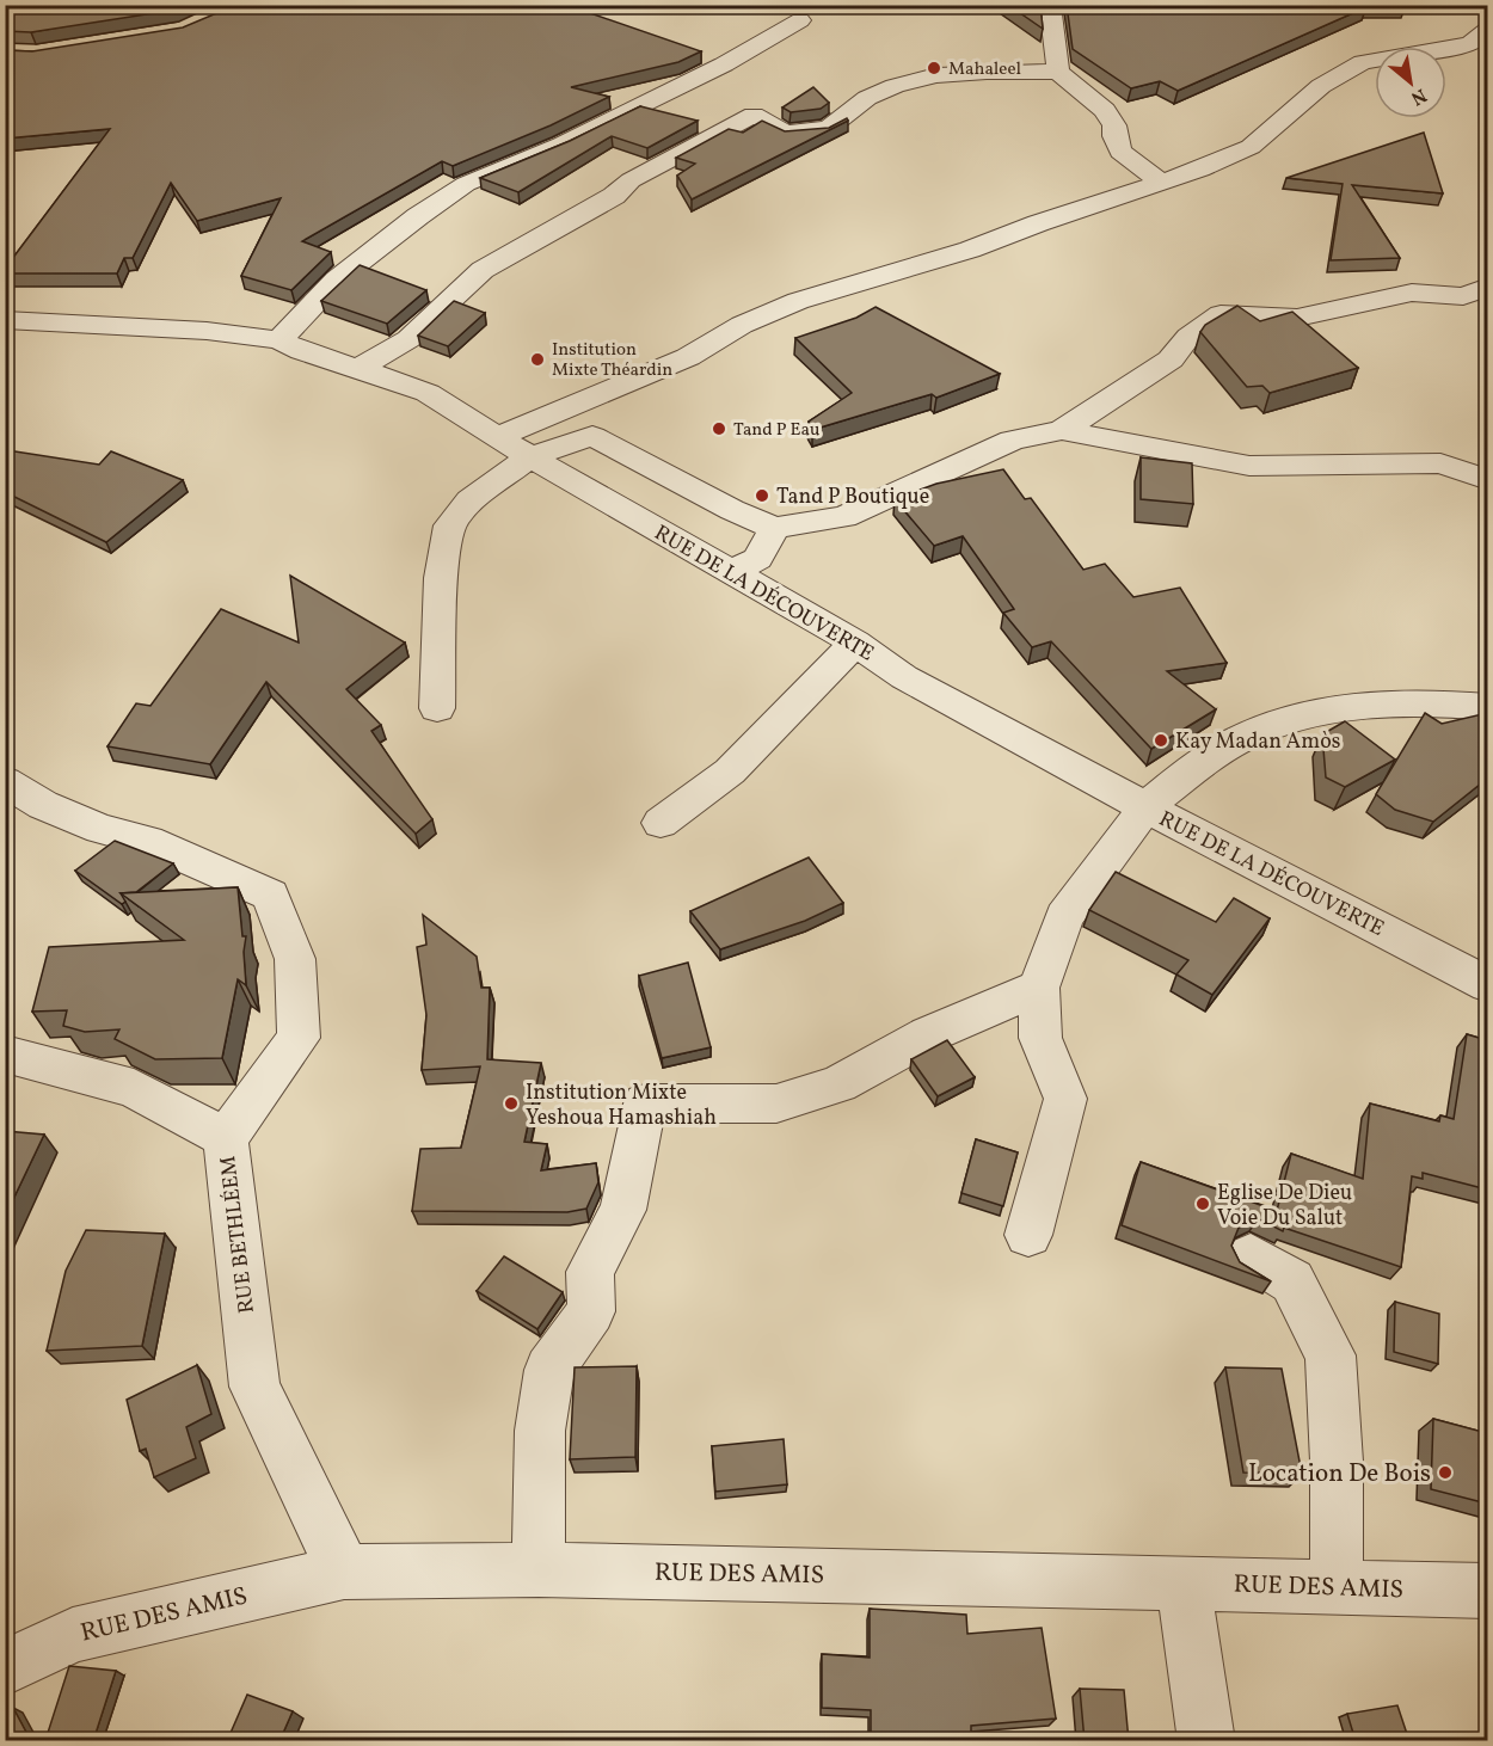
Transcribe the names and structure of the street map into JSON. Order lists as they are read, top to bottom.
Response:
{
  "streets": {
    "street": ["RUE DE LA DÉCOUVERTE", "RUE BETHLÉEM", "RUE DES AMIS"]
  },
  "crossings": [
    ["RUE BETHLÉEM", "RUE DES AMIS"]
  ],
  "places": [
    "Mahaleel",
    "Institution Mixte Théardin",
    "Tand P Eau",
    "Tand P Boutique",
    "Kay Madan Amòs",
    "Institution Mixte Yeshoua Hamashiah",
    "Eglise De Dieu Voie Du Salut",
    "Location De Bois"
  ],
  "north": "bottom right"
}
